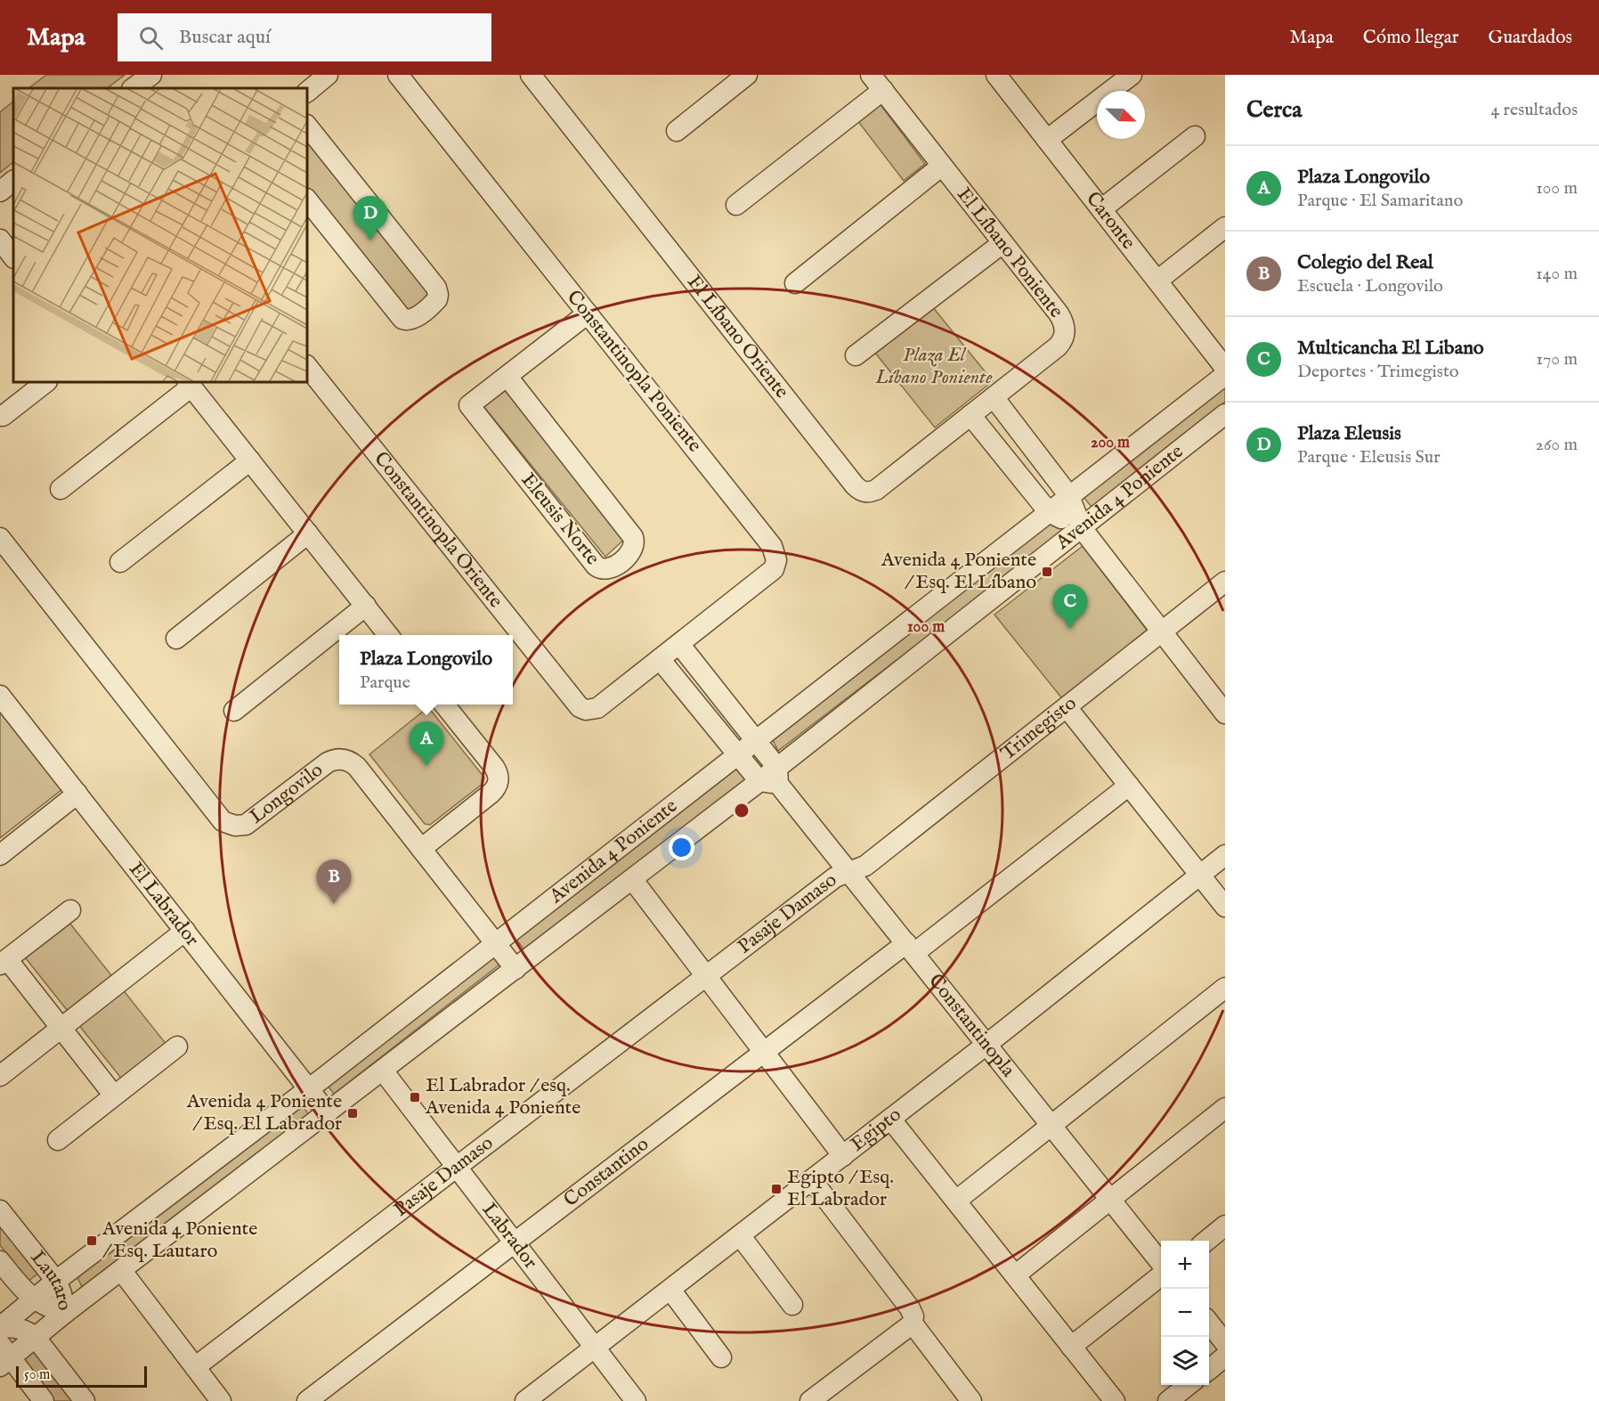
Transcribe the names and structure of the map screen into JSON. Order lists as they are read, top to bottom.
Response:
{
  "streets": {
    "street": [
      "Caronte",
      "El Líbano Poniente",
      "El Líbano Oriente",
      "Constantinopla Poniente",
      "Avenida 4 Poniente",
      "Eleusis Norte",
      "Constantinopla Oriente",
      "Trimegisto",
      "Longovilo",
      "El Labrador",
      "Pasaje Damaso",
      "Constantinopla",
      "Egipto",
      "Constantino",
      "Labrador",
      "Lautaro"
    ]
  },
  "crossings": [
    ["El Líbano Poniente", "El Líbano Oriente"],
    ["Constantinopla Poniente", "Eleusis Norte"],
    ["Constantinopla Poniente", "Constantinopla Oriente"],
    ["Constantinopla Poniente", "Constantinopla"],
    ["Avenida 4 Poniente", "Longovilo"],
    ["Avenida 4 Poniente", "El Labrador"],
    ["Avenida 4 Poniente", "Constantinopla"],
    ["Avenida 4 Poniente", "Labrador"],
    ["Avenida 4 Poniente", "Lautaro"],
    ["Constantinopla Oriente", "Constantinopla"],
    ["Trimegisto", "Pasaje Damaso"],
    ["Trimegisto", "Constantinopla"],
    ["Pasaje Damaso", "Constantinopla"],
    ["Pasaje Damaso", "Labrador"],
    ["Constantinopla", "Egipto"],
    ["Constantinopla", "Constantino"],
    ["Egipto", "Labrador"],
    ["Constantino", "Labrador"]
  ],
  "parks": ["Plaza El Líbano Poniente"],
  "places": {
    "transit": [
      "Avenida 4 Poniente / Esq. El Líbano",
      "El Labrador / esq. Avenida 4 Poniente",
      "Avenida 4 Poniente / Esq. El Labrador",
      "Egipto / Esq. El Labrador",
      "Avenida 4 Poniente / Esq. Lautaro"
    ]
  },
  "scale_bar": "50 m",
  "north": "bottom right",
  "page": {
    "header": "Mapa",
    "search": "Buscar aquí",
    "nav": ["Mapa", "Cómo llegar", "Guardados"],
    "heading": ["Cerca", "4 resultados"],
    "list": [
      {
        "mark": "A",
        "name": "Plaza Longovilo",
        "note": "Parque · El Samaritano",
        "value": "100 m"
      },
      {
        "mark": "B",
        "name": "Colegio del Real",
        "note": "Escuela · Longovilo",
        "value": "140 m"
      },
      {
        "mark": "C",
        "name": "Multicancha El Libano",
        "note": "Deportes · Trimegisto",
        "value": "170 m"
      },
      {
        "mark": "D",
        "name": "Plaza Eleusis",
        "note": "Parque · Eleusis Sur",
        "value": "260 m"
      }
    ],
    "pins": [
      "D",
      "C",
      "A",
      "B"
    ],
    "popup": ["Plaza Longovilo", "Parque"],
    "map_buttons": ["+", "−"],
    "scale": "50 m"
  },
  "rings": ["200 m", "100 m"]
}
